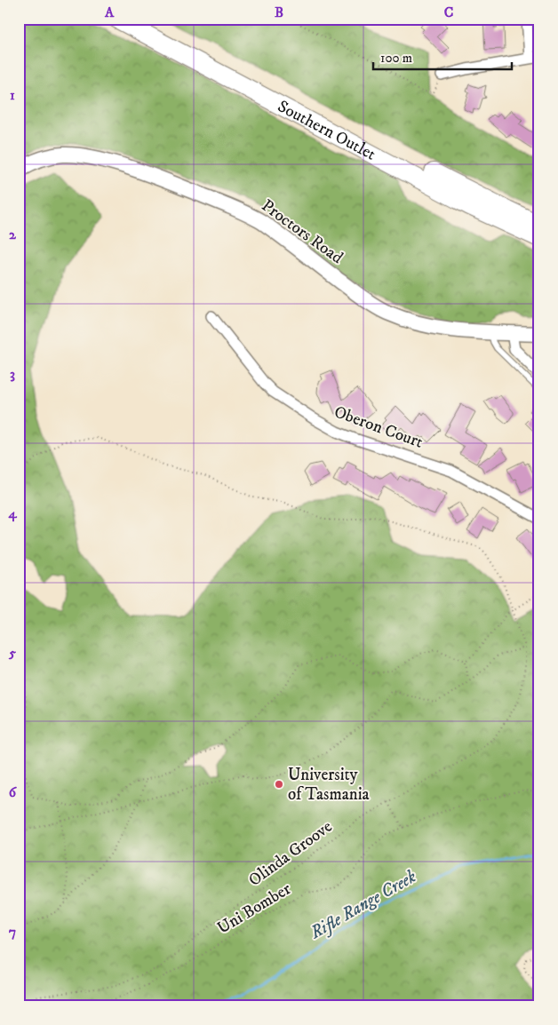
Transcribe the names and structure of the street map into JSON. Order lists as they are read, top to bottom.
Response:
{
  "streets": {
    "highway": ["Southern Outlet"],
    "street": ["Proctors Road", "Oberon Court"],
    "path": ["Olinda Groove", "Uni Bomber"]
  },
  "water": ["Rifle Range Creek"],
  "places": ["University of Tasmania"],
  "scale_bar": "100 m",
  "grid": {
    "columns": ["A", "B", "C"],
    "rows": [
      "1",
      "2",
      "3",
      "4",
      "5",
      "6",
      "7"
    ]
  }
}
